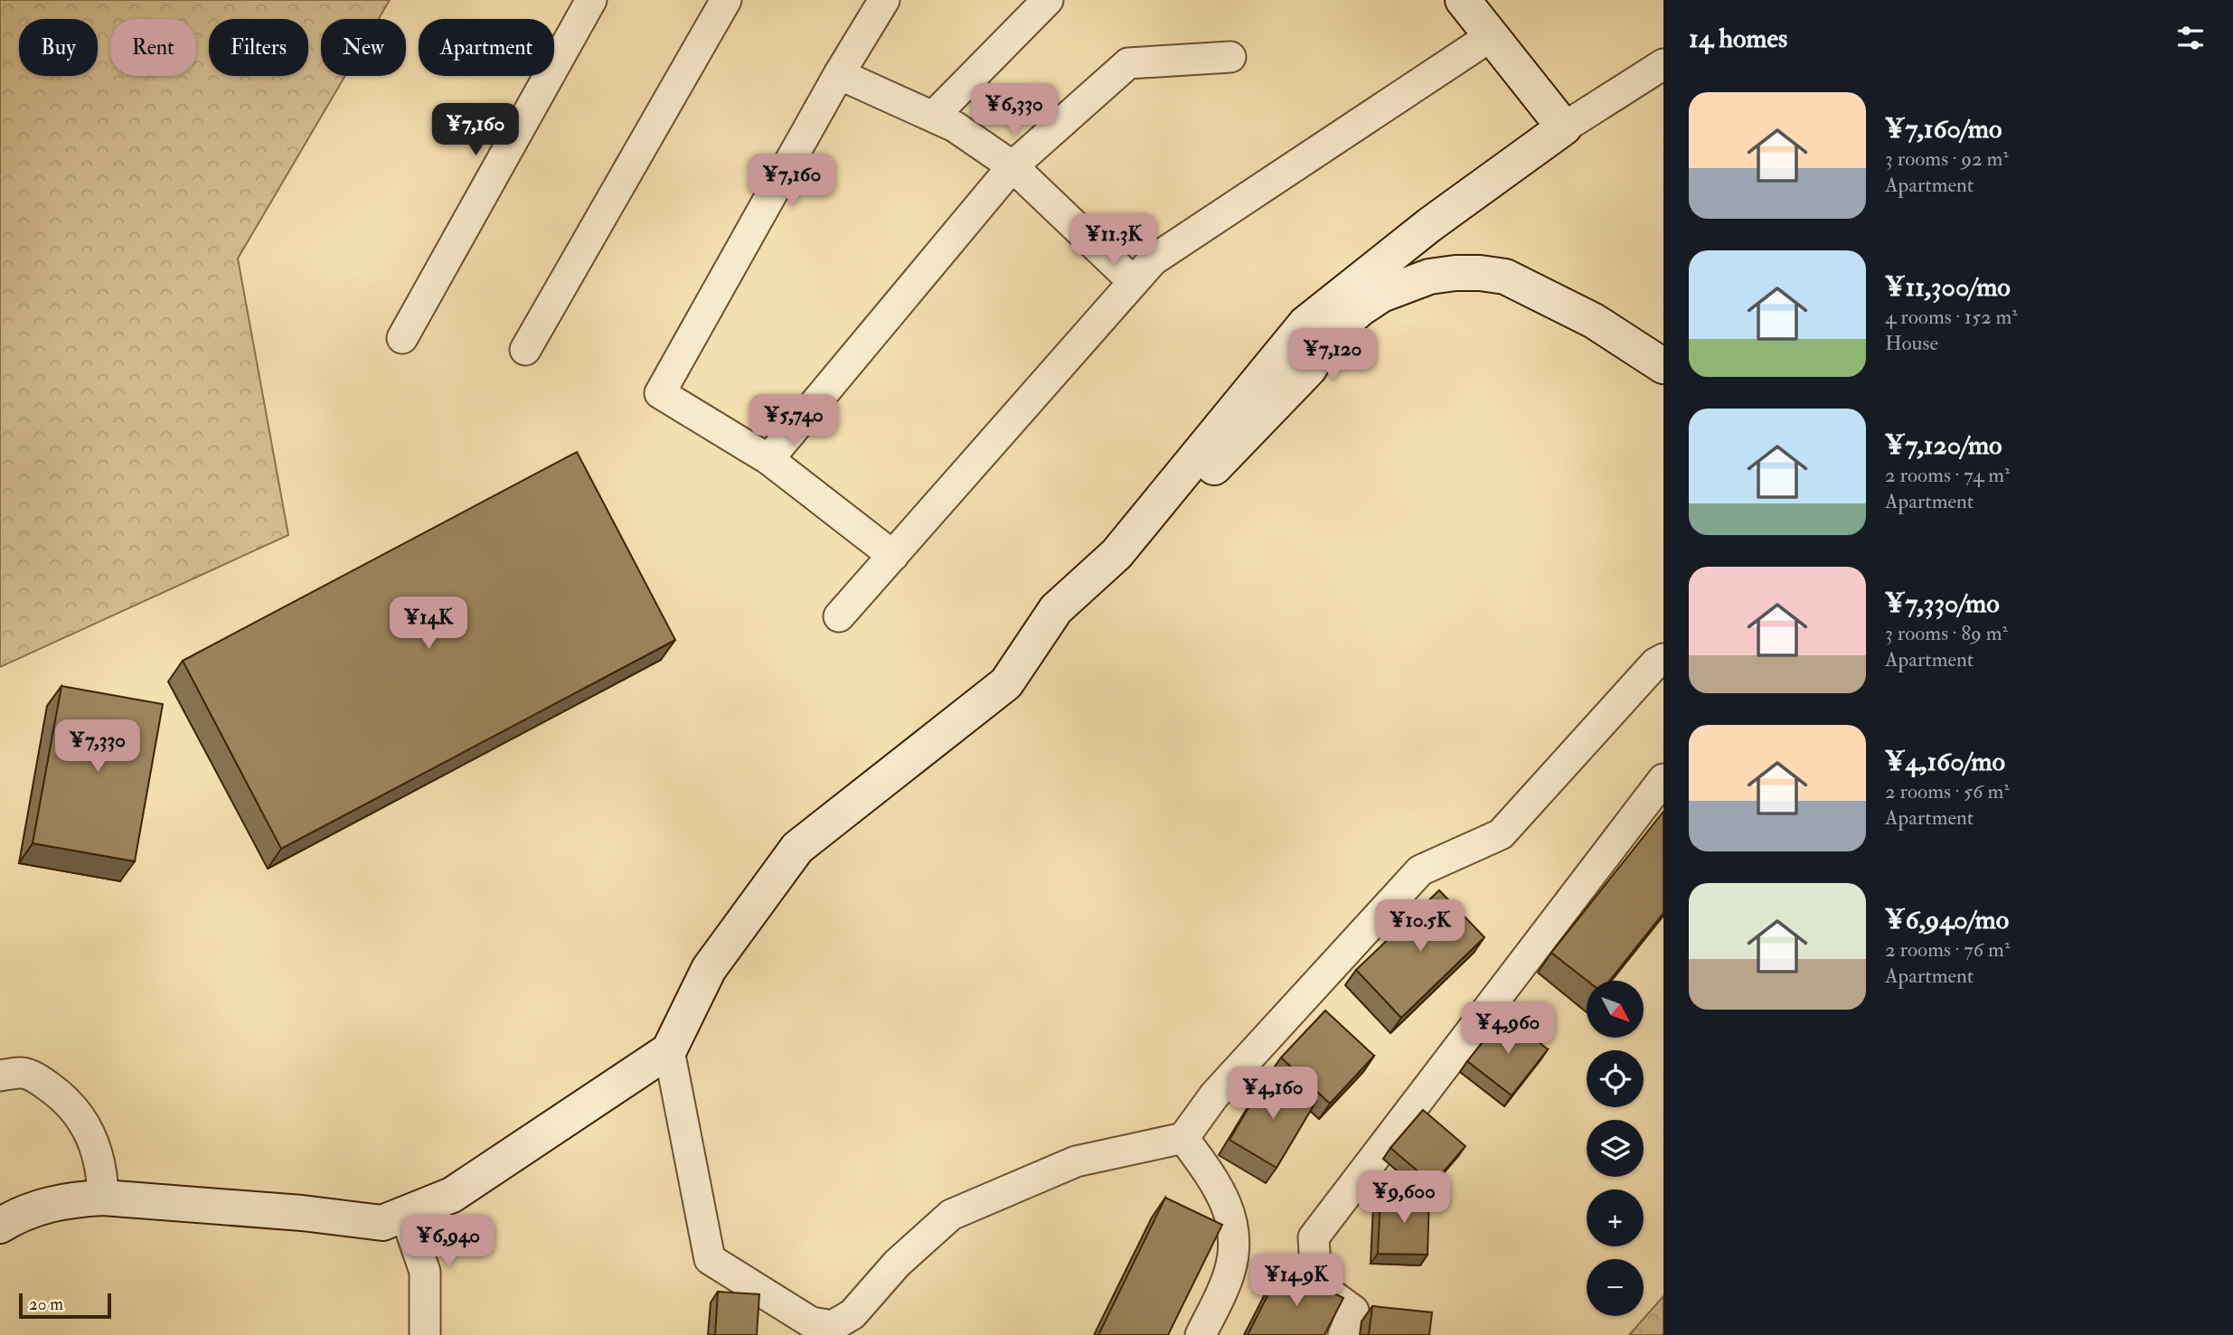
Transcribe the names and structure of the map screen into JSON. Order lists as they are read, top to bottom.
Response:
{
  "scale_bar": "20 m",
  "north": "bottom right",
  "page": {
    "heading": "14 homes",
    "chip": [
      "Buy",
      "Rent",
      "Filters",
      "New",
      "Apartment"
    ],
    "list": [
      {
        "name": "¥7,160/mo",
        "note": "3 rooms · 92 m² · Apartment"
      },
      {
        "name": "¥11,300/mo",
        "note": "4 rooms · 152 m² · House"
      },
      {
        "name": "¥7,120/mo",
        "note": "2 rooms · 74 m² · Apartment"
      },
      {
        "name": "¥7,330/mo",
        "note": "3 rooms · 89 m² · Apartment"
      },
      {
        "name": "¥4,160/mo",
        "note": "2 rooms · 56 m² · Apartment"
      },
      {
        "name": "¥6,940/mo",
        "note": "2 rooms · 76 m² · Apartment"
      }
    ],
    "price": [
      "¥6,330",
      "¥7,160",
      "¥7,160",
      "¥11.3K",
      "¥7,120",
      "¥5,740",
      "¥14K",
      "¥7,330",
      "¥10.5K",
      "¥4,960",
      "¥4,160",
      "¥9,600",
      "¥6,940",
      "¥14.9K"
    ],
    "map_buttons": ["+", "−"],
    "scale": "20 m"
  }
}
